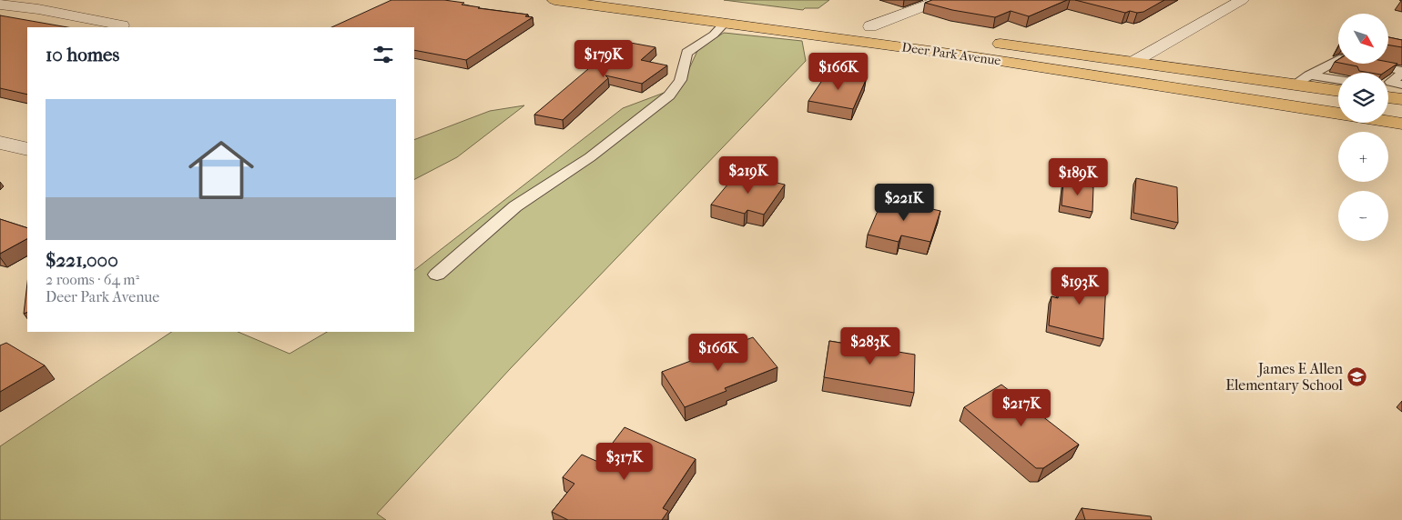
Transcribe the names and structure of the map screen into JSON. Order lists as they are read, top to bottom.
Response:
{
  "streets": {
    "main road": ["Deer Park Avenue"]
  },
  "places": {
    "school or university": ["James E Allen Elementary School"]
  },
  "north": "bottom right",
  "page": {
    "map_buttons": ["+", "−"],
    "heading": "10 homes",
    "price": [
      "$179K",
      "$166K",
      "$219K",
      "$189K",
      "$221K",
      "$193K",
      "$283K",
      "$166K",
      "$217K",
      "$317K"
    ],
    "list": [
      {
        "name": "$221,000",
        "note": "2 rooms · 64 m² · Deer Park Avenue"
      }
    ]
  }
}
